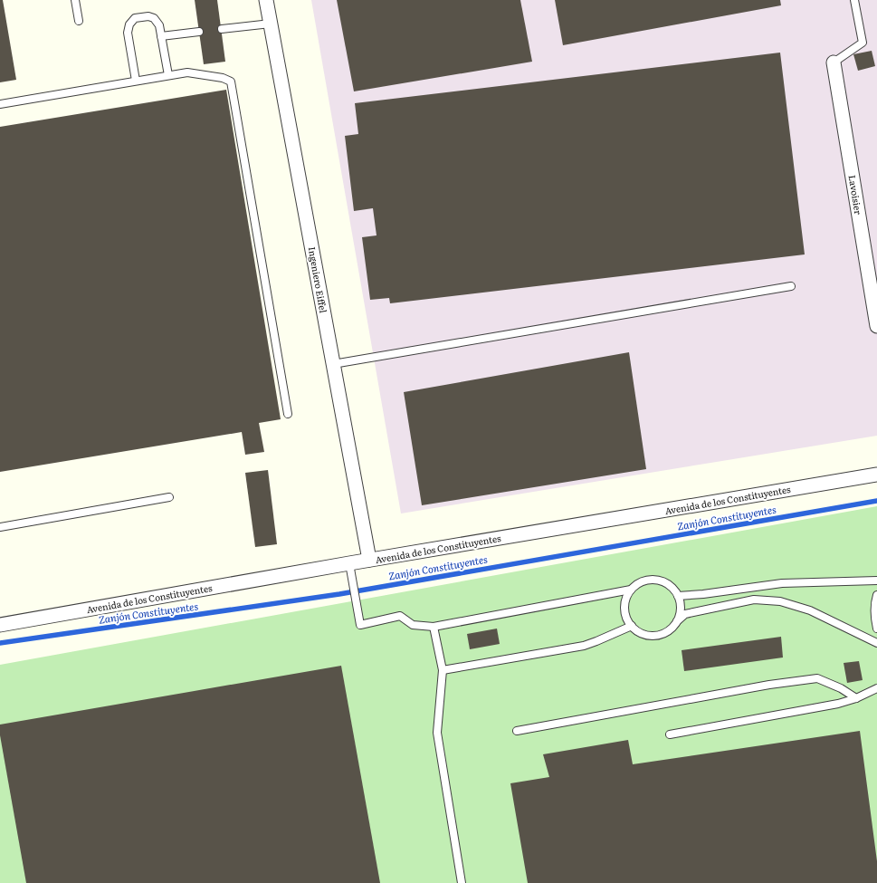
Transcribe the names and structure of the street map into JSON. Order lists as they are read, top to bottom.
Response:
{
  "streets": {
    "street": ["Lavoisier", "Ingeniero Eiffel", "Avenida de los Constituyentes"]
  },
  "crossings": [
    ["Ingeniero Eiffel", "Avenida de los Constituyentes"]
  ],
  "water": ["Zanjón Constituyentes"]
}
